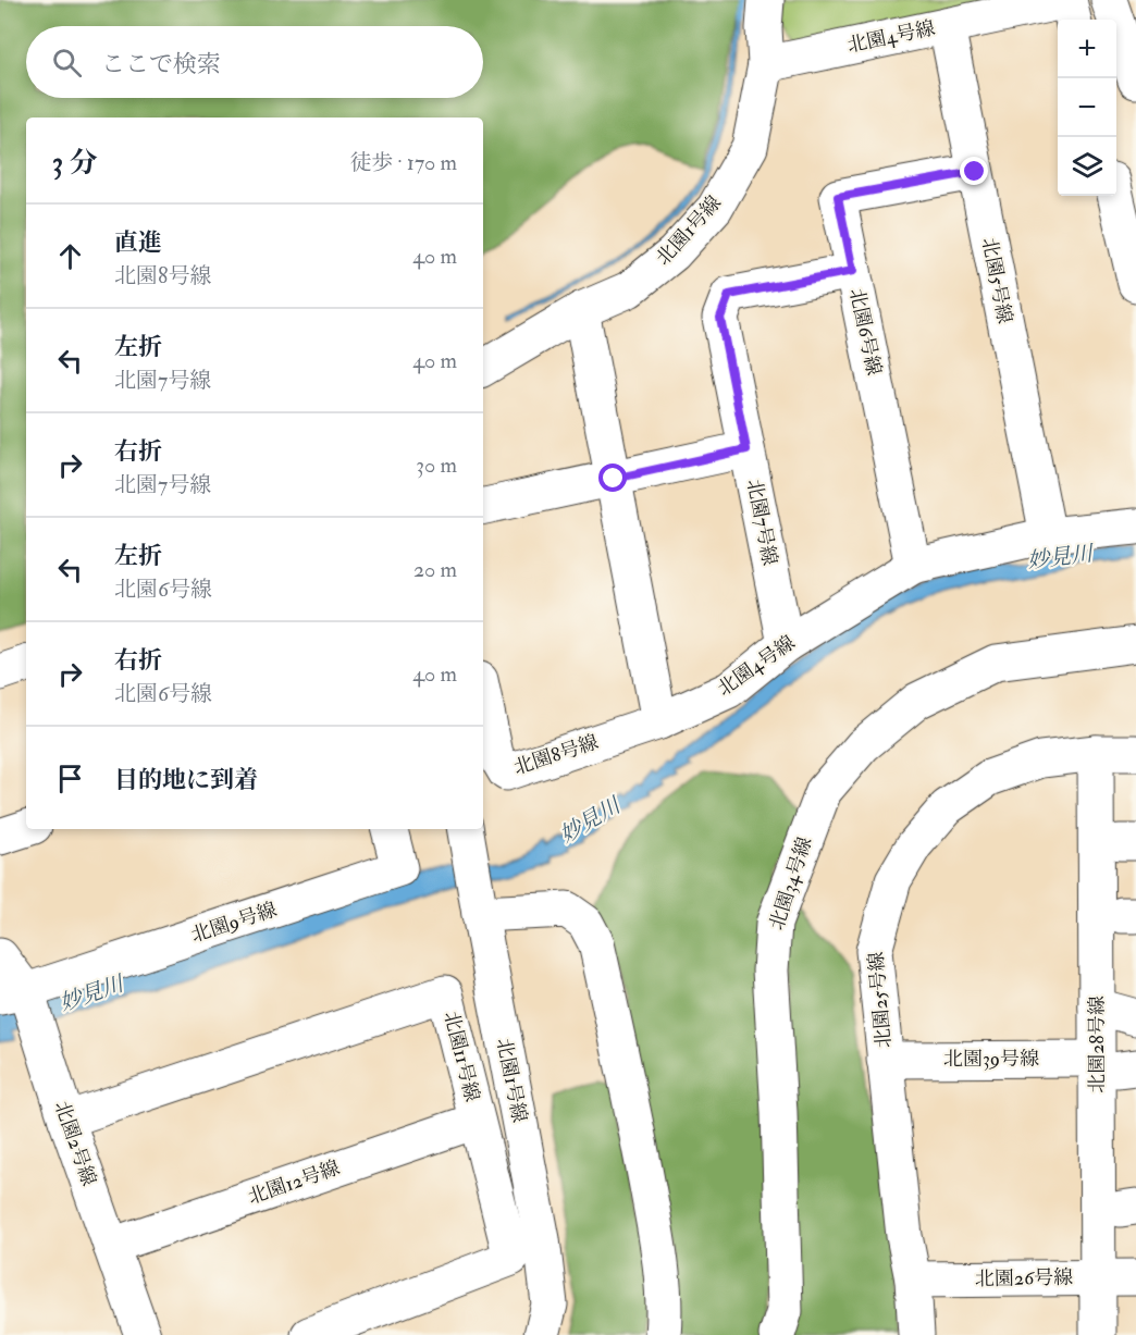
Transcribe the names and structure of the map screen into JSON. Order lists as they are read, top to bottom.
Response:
{
  "streets": {
    "street": [
      "北園4号線",
      "北園1号線",
      "北園5号線",
      "北園6号線",
      "北園7号線",
      "北園8号線",
      "北園34号線",
      "北園9号線",
      "北園25号線",
      "北園28号線",
      "北園11号線",
      "北園39号線",
      "北園2号線",
      "北園12号線",
      "北園26号線"
    ]
  },
  "crossings": [
    ["北園4号線", "北園1号線"],
    ["北園4号線", "北園5号線"],
    ["北園4号線", "北園6号線"],
    ["北園4号線", "北園7号線"],
    ["北園4号線", "北園8号線"],
    ["北園5号線", "北園6号線"],
    ["北園6号線", "北園7号線"],
    ["北園9号線", "北園2号線"],
    ["北園25号線", "北園28号線"],
    ["北園25号線", "北園39号線"],
    ["北園25号線", "北園26号線"],
    ["北園28号線", "北園39号線"],
    ["北園28号線", "北園26号線"],
    ["北園11号線", "北園2号線"],
    ["北園11号線", "北園12号線"],
    ["北園2号線", "北園12号線"]
  ],
  "water": ["妙見川"],
  "page": {
    "map_buttons": ["+", "−"],
    "search": "ここで検索",
    "heading": ["3 分", "徒歩 · 170 m"],
    "list": [
      ["直進", "北園8号線", "40 m"],
      ["左折", "北園7号線", "40 m"],
      ["右折", "北園7号線", "30 m"],
      ["左折", "北園6号線", "20 m"],
      ["右折", "北園6号線", "40 m"],
      "目的地に到着"
    ]
  }
}
